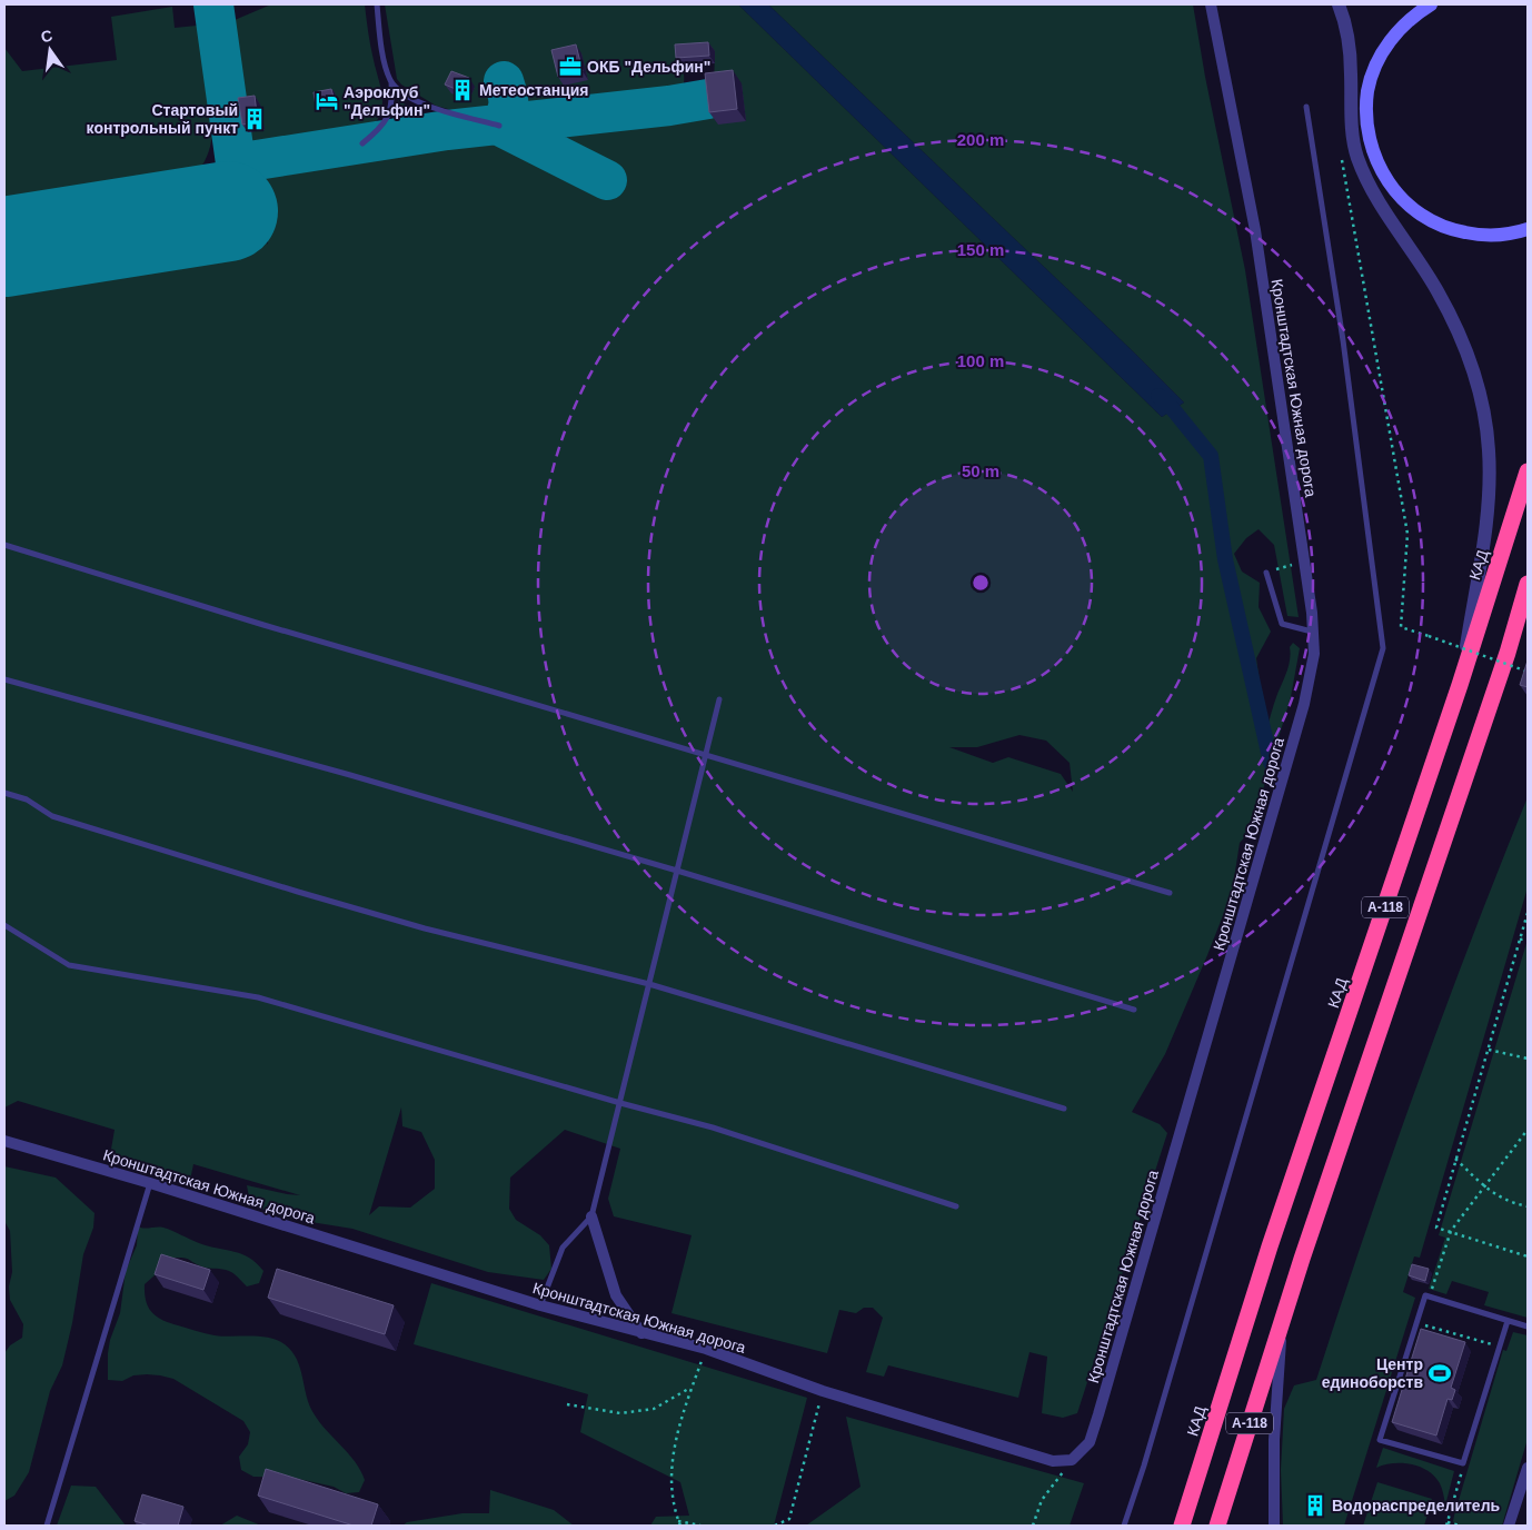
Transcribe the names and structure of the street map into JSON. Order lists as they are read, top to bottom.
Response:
{
  "streets": {
    "highway": ["КАД", "А-118"],
    "street": ["Кронштадтская Южная дорога"]
  },
  "places": {
    "office": ["ОКБ \"Дельфин\""],
    "building": ["Метеостанция", "Стартовый контрольный пункт", "Водораспределитель"],
    "hotel": ["Аэроклуб \"Дельфин\""],
    "sports": ["Центр единоборств"]
  },
  "north": "top",
  "rings": [
    "200 m",
    "150 m",
    "100 m",
    "50 m"
  ]
}
